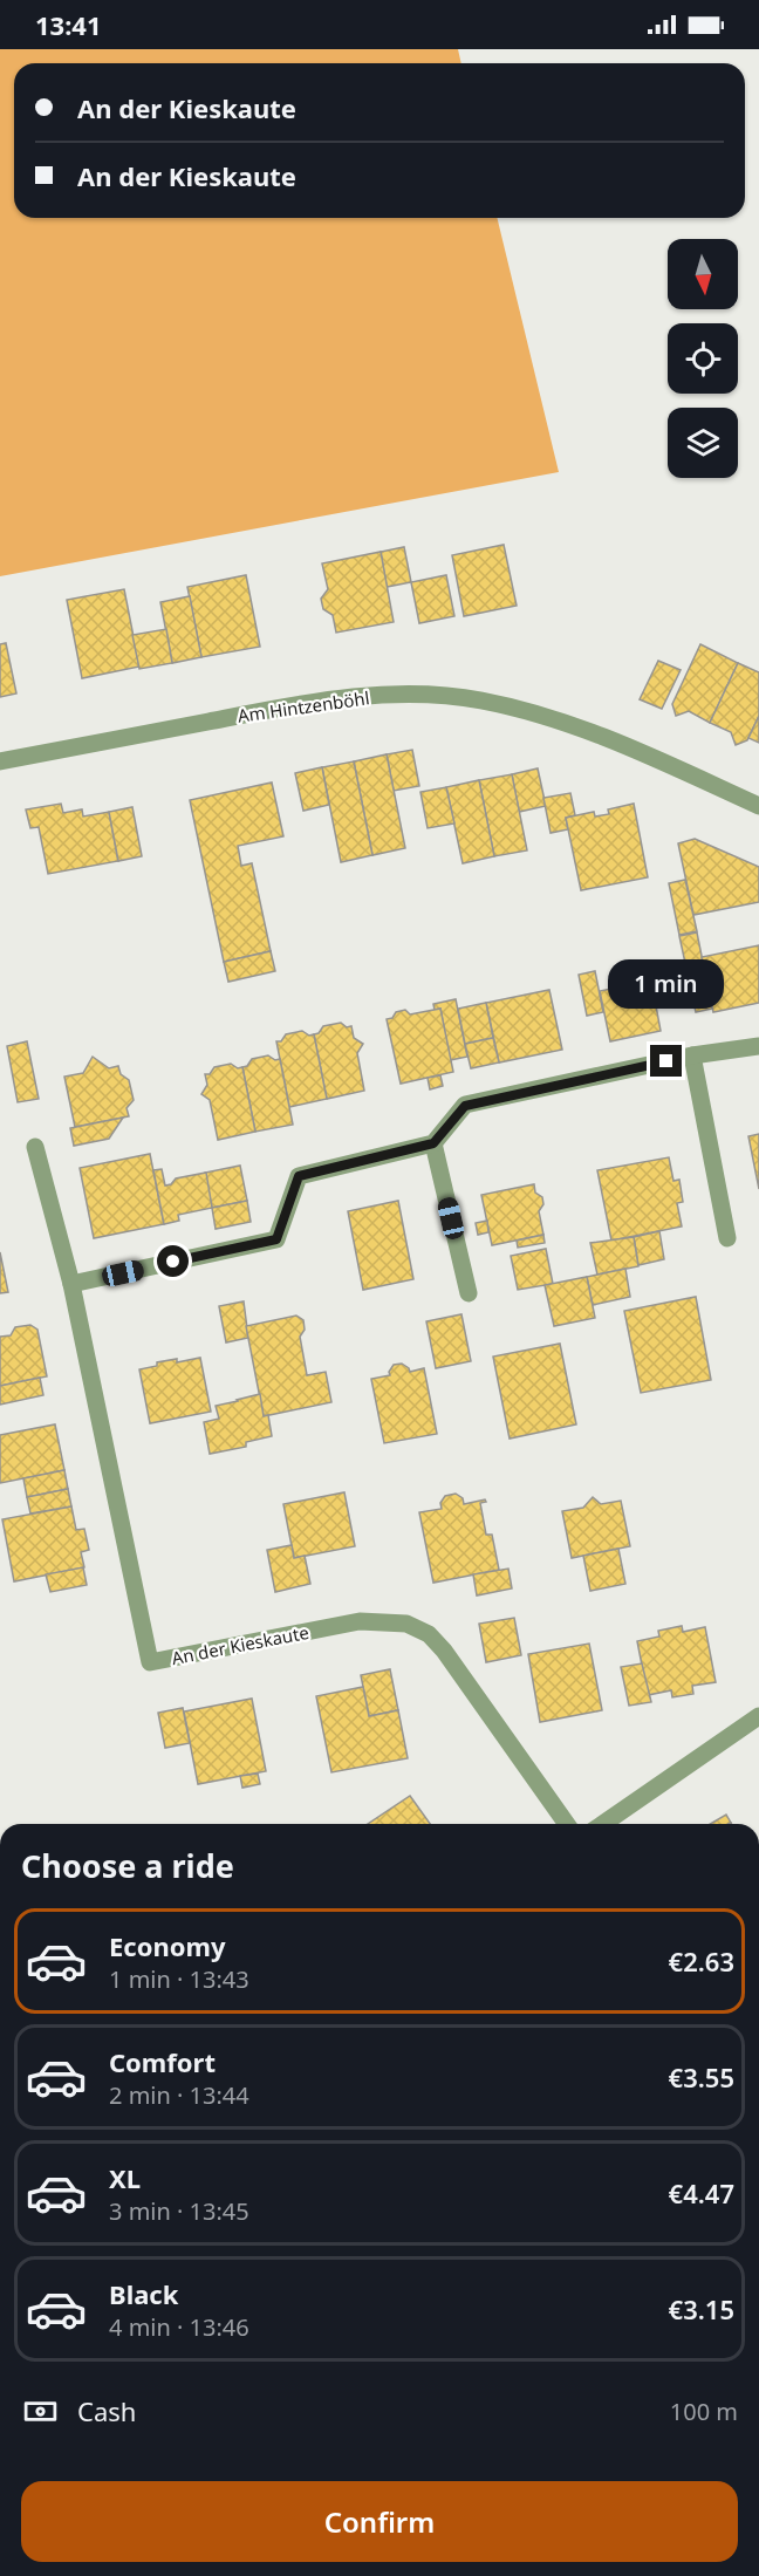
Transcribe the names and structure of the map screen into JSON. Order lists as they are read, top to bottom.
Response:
{
  "streets": {
    "street": ["Am Hintzenböhl", "An der Kieskaute"]
  },
  "north": "bottom",
  "page": {
    "status": "13:41",
    "banner": ["An der Kieskaute", "An der Kieskaute"],
    "bubble": "1 min",
    "heading": "Choose a ride",
    "list": [
      {
        "name": "Economy",
        "note": "1 min · 13:43",
        "value": "€2.63"
      },
      {
        "name": "Comfort",
        "note": "2 min · 13:44",
        "value": "€3.55"
      },
      {
        "name": "XL",
        "note": "3 min · 13:45",
        "value": "€4.47"
      },
      {
        "name": "Black",
        "note": "4 min · 13:46",
        "value": "€3.15"
      }
    ],
    "pay": ["Cash", "100 m"],
    "buttons": "Confirm"
  }
}
